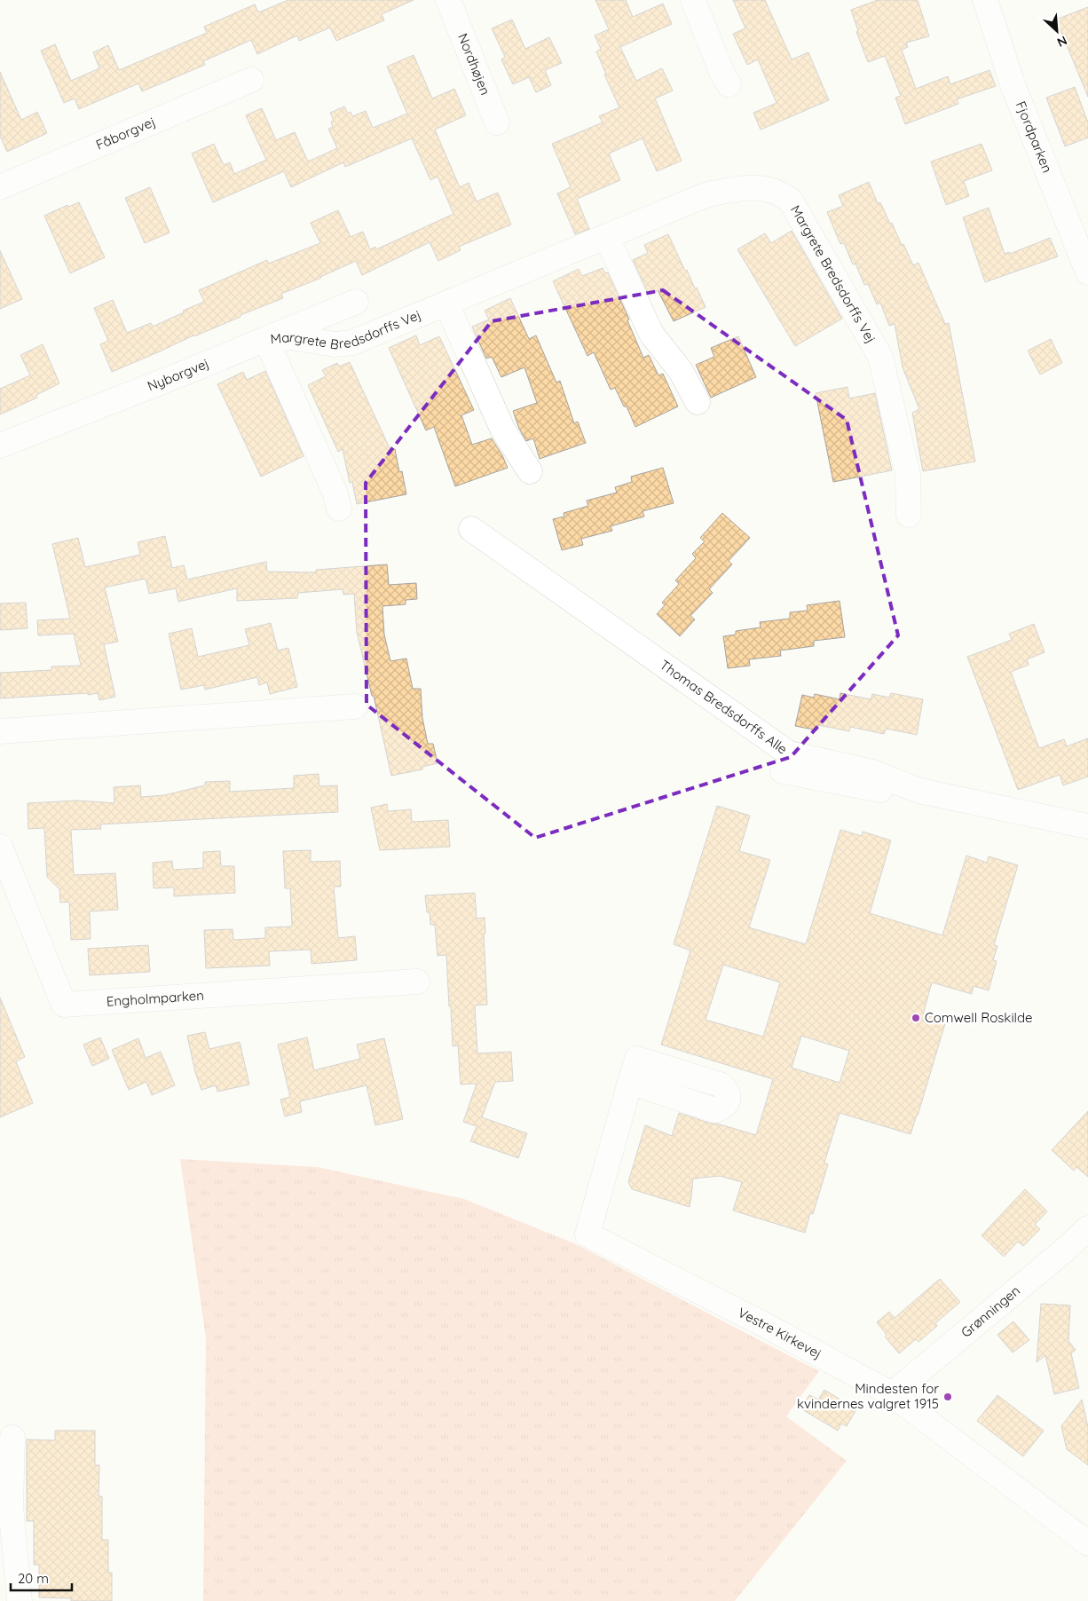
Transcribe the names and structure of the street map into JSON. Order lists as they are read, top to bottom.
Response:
{
  "streets": {
    "street": [
      "Nordhøjen",
      "Fåborgvej",
      "Fjordparken",
      "Margrete Bredsdorffs Vej",
      "Nyborgvej",
      "Thomas Bredsdorffs Alle",
      "Engholmparken",
      "Grønningen",
      "Vestre Kirkevej"
    ]
  },
  "crossings": [
    ["Margrete Bredsdorffs Vej", "Nyborgvej"],
    ["Grønningen", "Vestre Kirkevej"]
  ],
  "places": ["Comwell Roskilde", "Mindesten for kvindernes valgret 1915"],
  "scale_bar": "20 m",
  "north": "bottom right"
}
